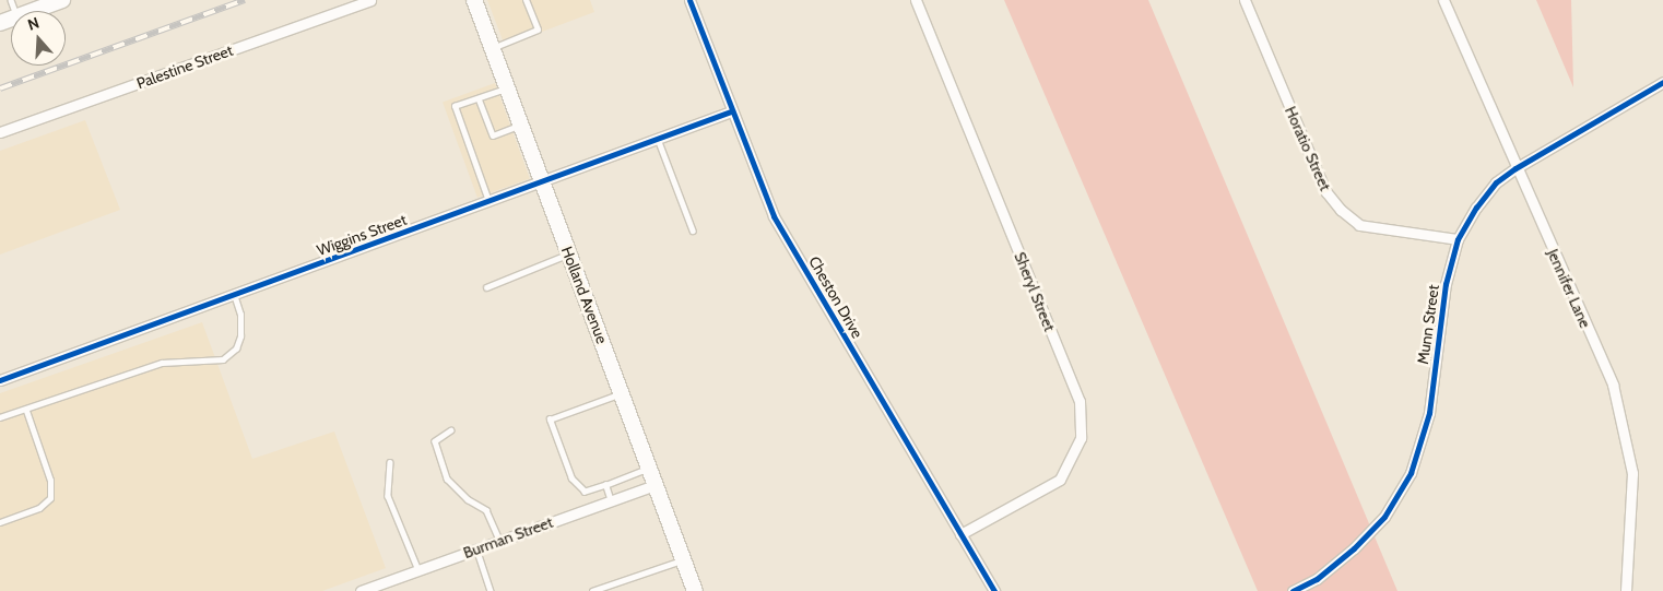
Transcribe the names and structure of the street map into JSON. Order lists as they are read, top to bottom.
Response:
{
  "streets": {
    "main road": ["Holland Avenue"],
    "street": [
      "Palestine Street",
      "Horatio Street",
      "Wiggins Street",
      "Jennifer Lane",
      "Sheryl Street",
      "Cheston Drive",
      "Munn Street",
      "Burman Street"
    ]
  },
  "crossings": [
    ["Horatio Street", "Munn Street"],
    ["Wiggins Street", "Holland Avenue"],
    ["Wiggins Street", "Cheston Drive"],
    ["Jennifer Lane", "Munn Street"],
    ["Sheryl Street", "Cheston Drive"],
    ["Holland Avenue", "Burman Street"]
  ],
  "north": "top"
}
